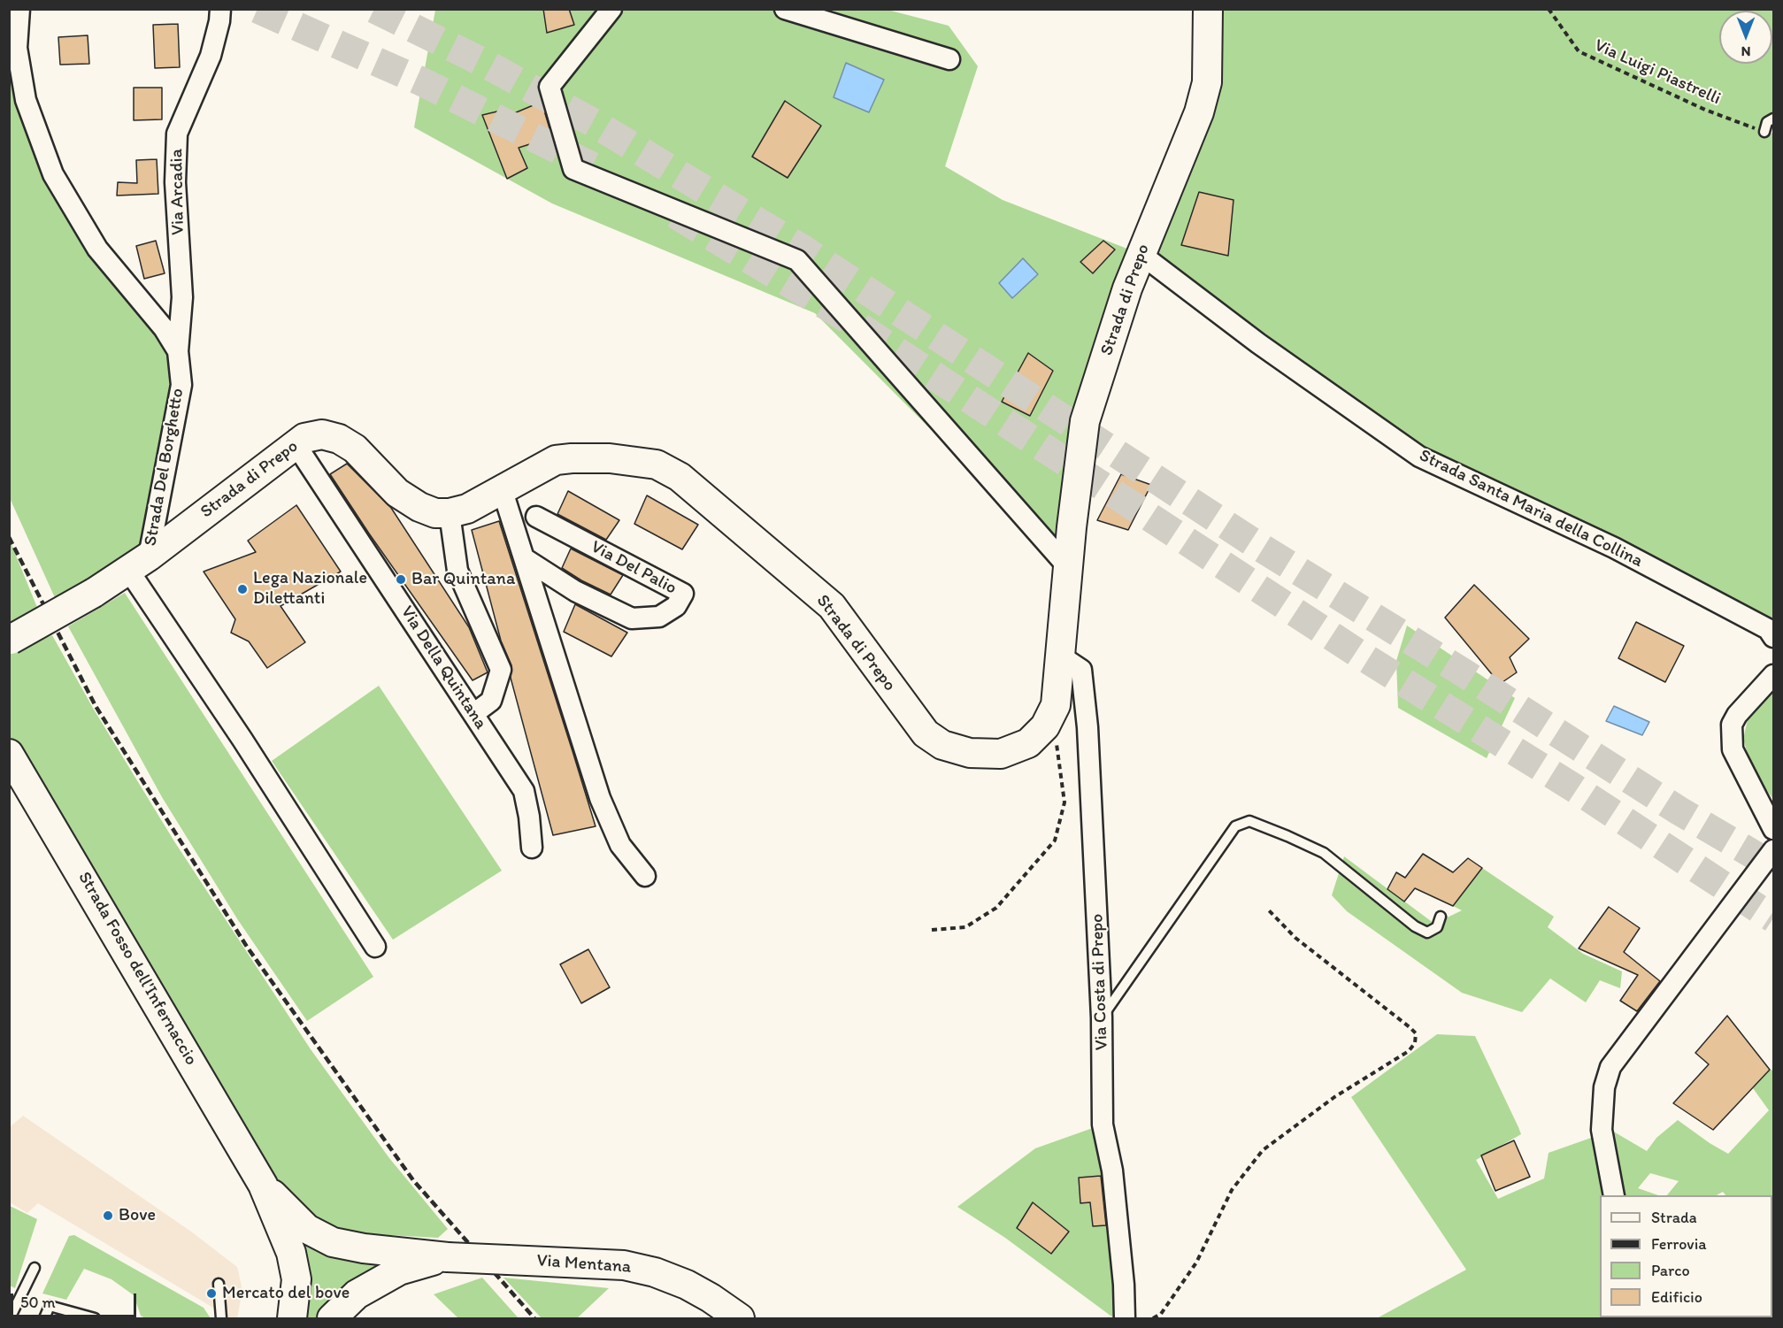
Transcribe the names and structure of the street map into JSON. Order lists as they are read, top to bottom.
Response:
{
  "streets": {
    "street": [
      "Via Arcadia",
      "Strada di Prepo",
      "Strada Del Borghetto",
      "Strada Santa Maria della Collina",
      "Via Del Palio",
      "Via Della Quintana",
      "Strada Fosso dell'Infernaccio",
      "Via Costa di Prepo",
      "Via Mentana"
    ],
    "path": ["Via Luigi Piastrelli"]
  },
  "crossings": [
    ["Via Arcadia", "Strada Del Borghetto"],
    ["Strada di Prepo", "Strada Del Borghetto"],
    ["Strada di Prepo", "Strada Santa Maria della Collina"],
    ["Strada di Prepo", "Via Della Quintana"],
    ["Strada di Prepo", "Via Costa di Prepo"],
    ["Strada Fosso dell'Infernaccio", "Via Mentana"]
  ],
  "places": [
    "Bar Quintana",
    "Lega Nazionale Dilettanti",
    "Bove",
    "Mercato del bove"
  ],
  "legend": [
    "Strada",
    "Ferrovia",
    "Parco",
    "Edificio"
  ],
  "scale_bar": "50 m",
  "north": "bottom"
}
